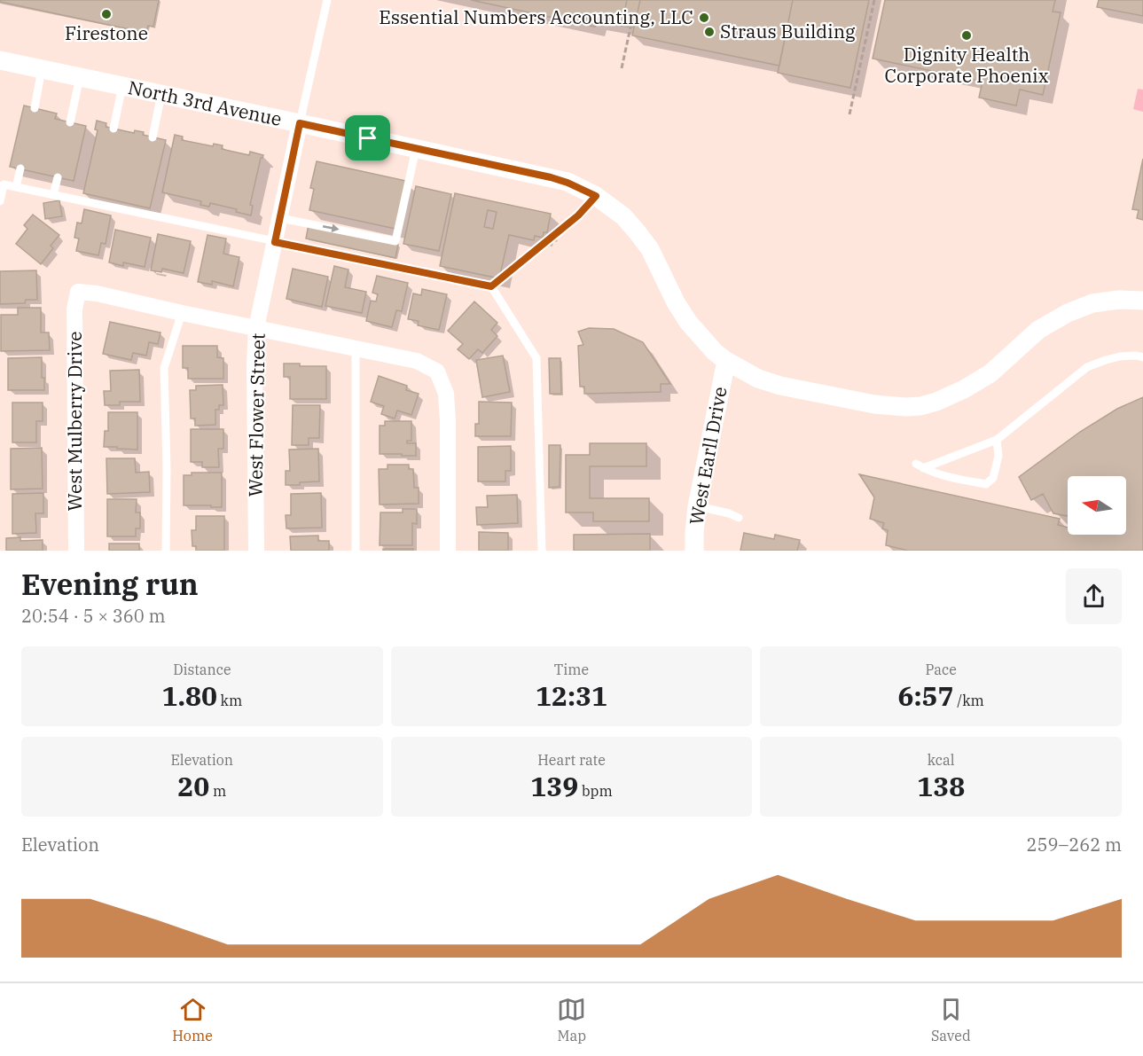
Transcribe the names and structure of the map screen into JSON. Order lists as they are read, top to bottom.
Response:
{
  "streets": {
    "street": [
      "North 3rd Avenue",
      "West Flower Street",
      "West Mulberry Drive",
      "West Earll Drive"
    ]
  },
  "crossings": [
    ["North 3rd Avenue", "West Flower Street"],
    ["North 3rd Avenue", "West Earll Drive"]
  ],
  "places": [
    "Firestone",
    "Essential Numbers Accounting, LLC",
    "Straus Building",
    "Dignity Health Corporate Phoenix"
  ],
  "north": "left",
  "page": {
    "heading": ["Evening run", "20:54 · 5 × 360 m"],
    "stats": [
      ["Distance", "1.80 km"],
      ["Time", "12:31"],
      ["Pace", "6:57 /km"],
      ["Elevation", "20 m"],
      ["Heart rate", "139 bpm"],
      ["kcal", "138"]
    ],
    "chart": ["Elevation", "259–262 m"],
    "tabs": ["Home", "Map", "Saved"]
  }
}
